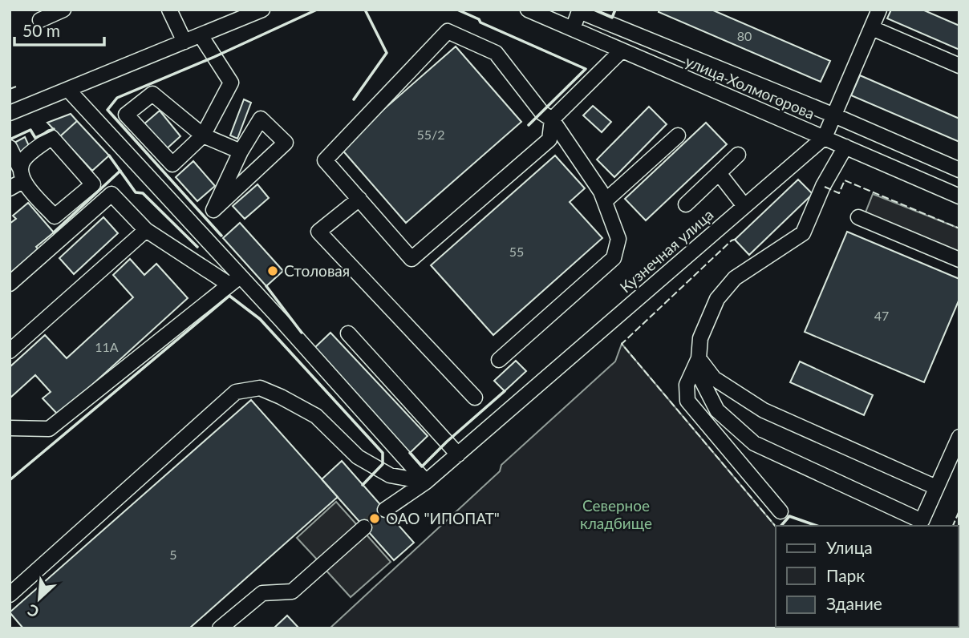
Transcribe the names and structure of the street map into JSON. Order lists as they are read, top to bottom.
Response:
{
  "streets": {
    "street": ["улица Холмогорова", "Кузнечная улица"]
  },
  "crossings": [
    ["улица Холмогорова", "Кузнечная улица"]
  ],
  "parks": ["Северное кладбище"],
  "places": ["Столовая", "ОАО \"ИПОПАТ\""],
  "house_numbers": [
    "80",
    "55/2",
    "55",
    "47",
    "11А",
    "5"
  ],
  "legend": ["Улица", "Парк", "Здание"],
  "scale_bar": "50 m",
  "north": "bottom left"
}
